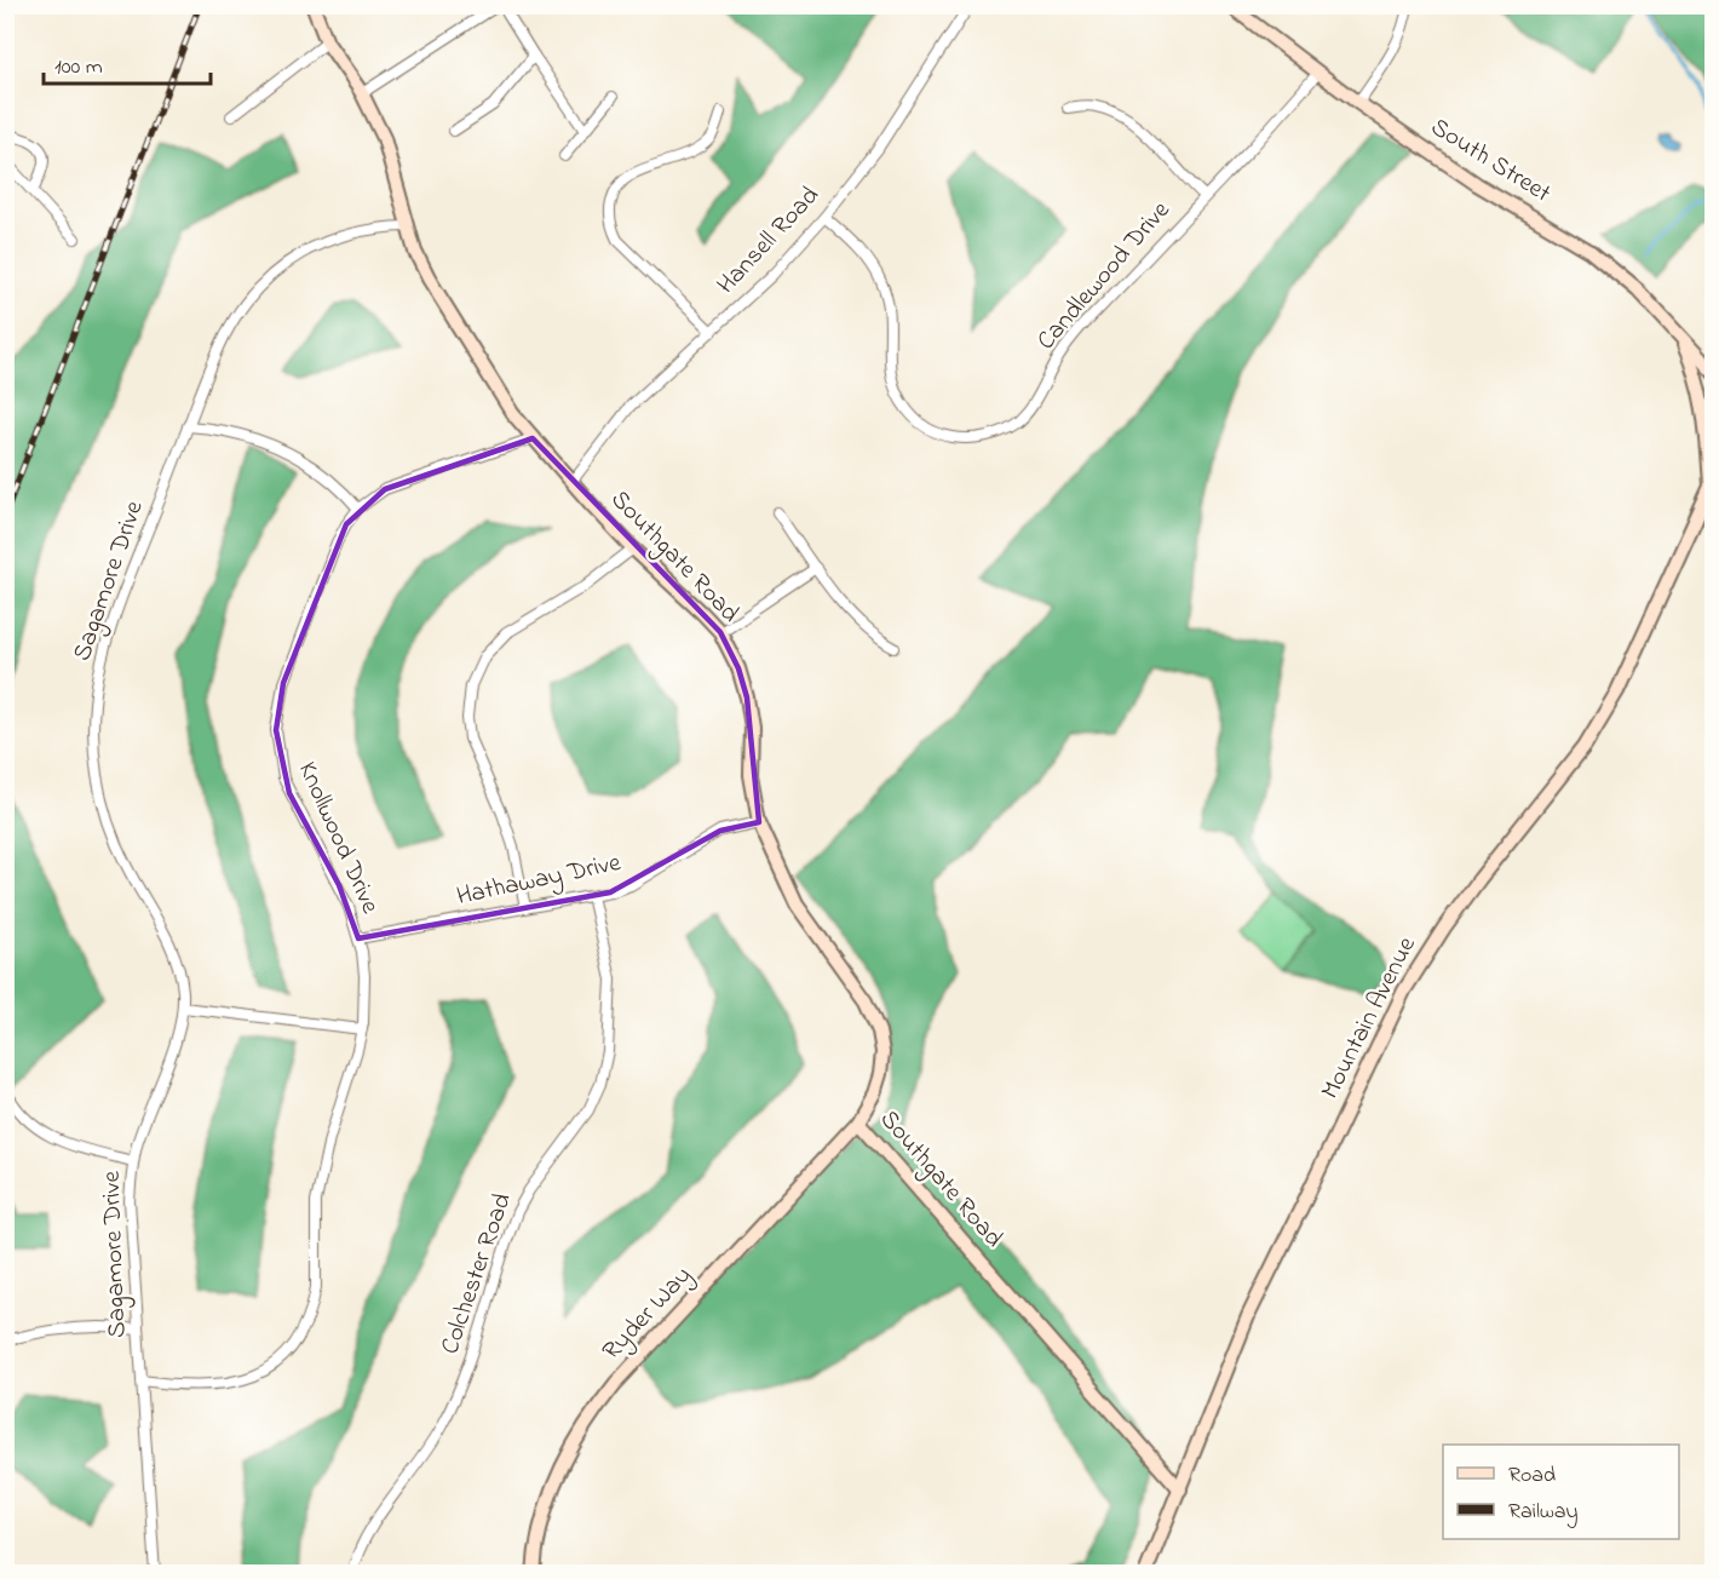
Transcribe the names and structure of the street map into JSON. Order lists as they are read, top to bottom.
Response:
{
  "streets": {
    "street": [
      "South Street",
      "Hansell Road",
      "Candlewood Drive",
      "Southgate Road",
      "Sagamore Drive",
      "Knollwood Drive",
      "Hathaway Drive",
      "Mountain Avenue",
      "Colchester Road",
      "Ryder Way"
    ]
  },
  "crossings": [
    ["South Street", "Candlewood Drive"],
    ["Hansell Road", "Candlewood Drive"],
    ["Hansell Road", "Southgate Road"],
    ["Southgate Road", "Sagamore Drive"],
    ["Southgate Road", "Knollwood Drive"],
    ["Southgate Road", "Hathaway Drive"],
    ["Southgate Road", "Mountain Avenue"],
    ["Southgate Road", "Ryder Way"],
    ["Sagamore Drive", "Knollwood Drive"],
    ["Knollwood Drive", "Hathaway Drive"],
    ["Hathaway Drive", "Colchester Road"]
  ],
  "legend": ["Road", "Railway"],
  "scale_bar": "100 m"
}
